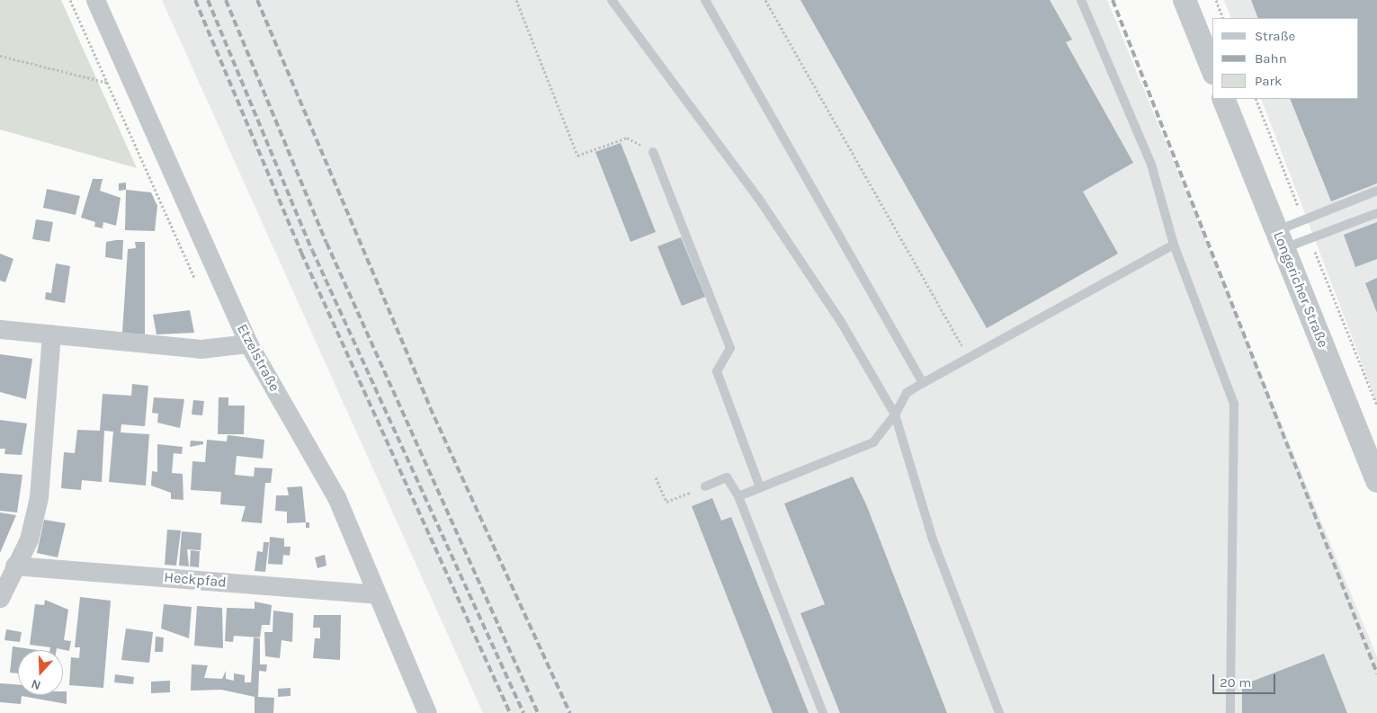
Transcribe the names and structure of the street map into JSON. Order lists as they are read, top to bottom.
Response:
{
  "streets": {
    "street": ["Longericher Straße", "Etzelstraße", "Heckpfad"]
  },
  "crossings": [
    ["Etzelstraße", "Heckpfad"]
  ],
  "legend": ["Straße", "Bahn", "Park"],
  "scale_bar": "20 m",
  "north": "bottom"
}
